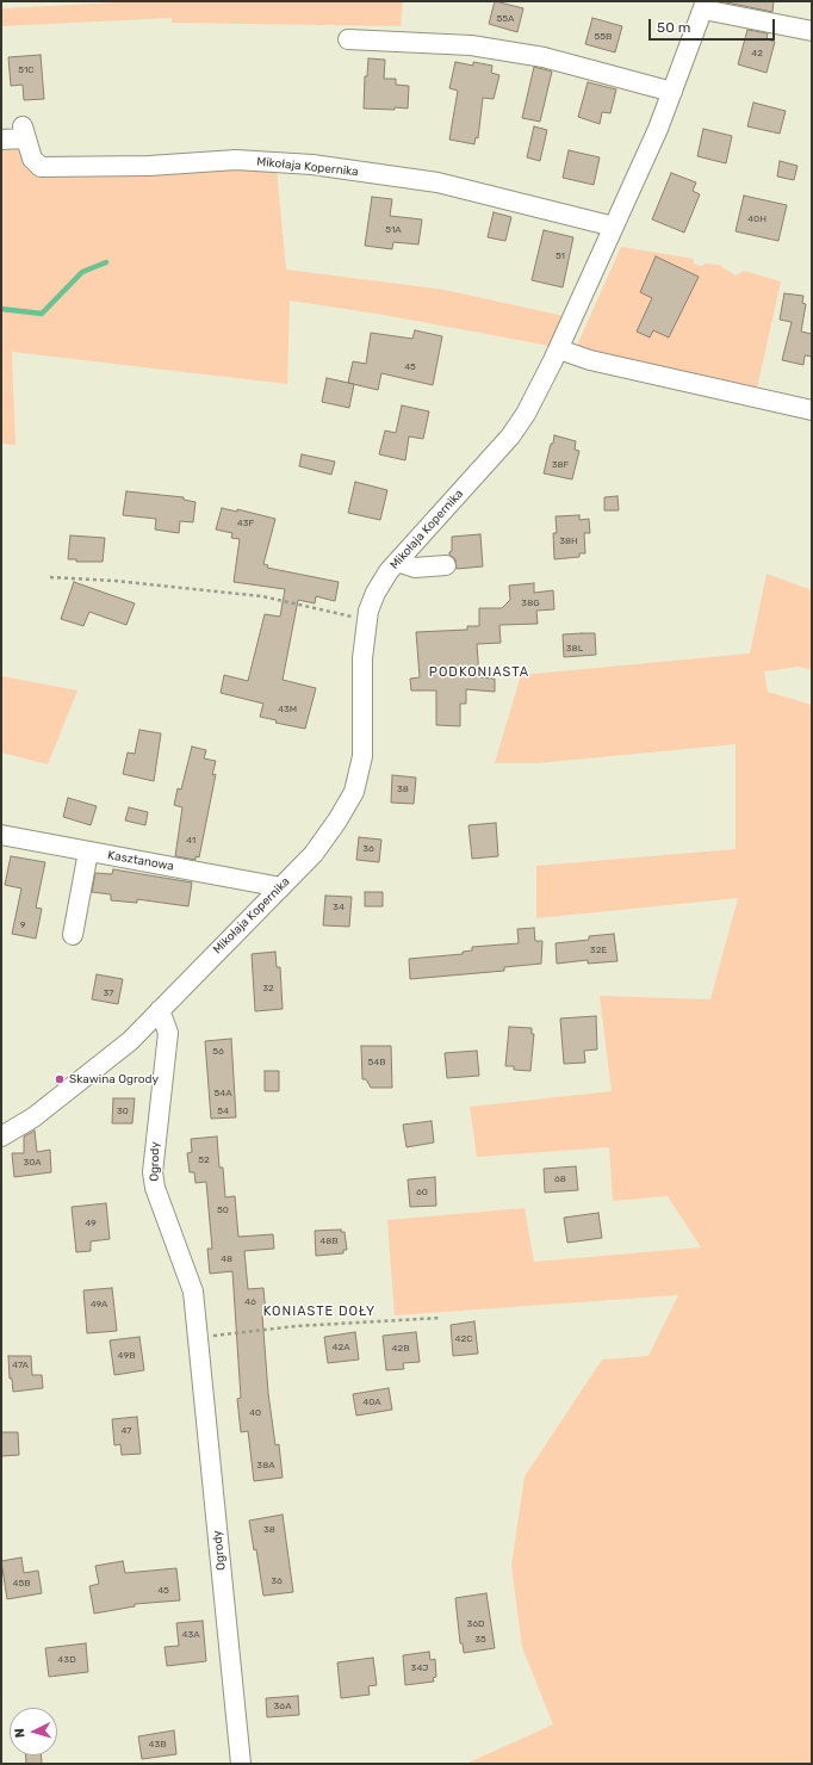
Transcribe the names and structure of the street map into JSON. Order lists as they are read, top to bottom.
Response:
{
  "streets": {
    "street": ["Mikołaja Kopernika", "Kasztanowa", "Ogrody"]
  },
  "crossings": [
    ["Mikołaja Kopernika", "Kasztanowa"],
    ["Mikołaja Kopernika", "Ogrody"]
  ],
  "districts": ["PODKONIASTA", "KONIASTE DOŁY"],
  "places": ["Skawina Ogrody"],
  "house_numbers": [
    "55A",
    "55B",
    "42",
    "51C",
    "40H",
    "51A",
    "51",
    "45",
    "38F",
    "43F",
    "38H",
    "38G",
    "38L",
    "43M",
    "38",
    "41",
    "36",
    "34",
    "9",
    "32E",
    "32",
    "37",
    "56",
    "54B",
    "54A",
    "30",
    "54",
    "52",
    "30A",
    "68",
    "60",
    "50",
    "49",
    "48B",
    "48",
    "46",
    "49A",
    "42C",
    "42A",
    "42B",
    "49B",
    "47A",
    "40A",
    "40",
    "47",
    "38A",
    "38",
    "36",
    "45B",
    "45",
    "36D",
    "43A",
    "35",
    "43D",
    "34J",
    "36A",
    "43B"
  ],
  "scale_bar": "50 m",
  "north": "left"
}
